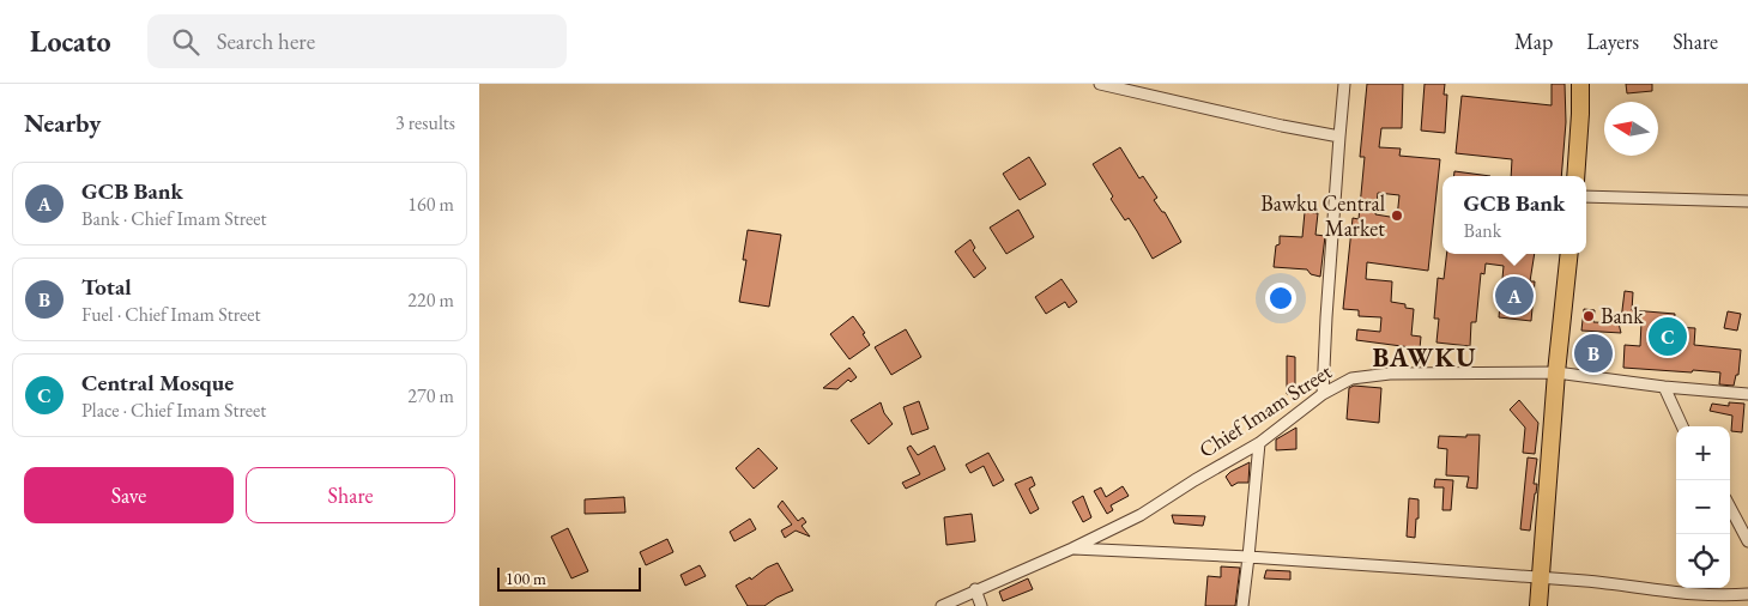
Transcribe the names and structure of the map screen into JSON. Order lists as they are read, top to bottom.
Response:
{
  "streets": {
    "street": ["Chief Imam Street"]
  },
  "districts": ["BAWKU"],
  "places": ["Bawku Central Market", "Bank"],
  "scale_bar": "100 m",
  "north": "left",
  "page": {
    "header": "Locato",
    "search": "Search here",
    "nav": ["Map", "Layers", "Share"],
    "heading": ["Nearby", "3 results"],
    "list": [
      {
        "mark": "A",
        "name": "GCB Bank",
        "note": "Bank · Chief Imam Street",
        "value": "160 m"
      },
      {
        "mark": "B",
        "name": "Total",
        "note": "Fuel · Chief Imam Street",
        "value": "220 m"
      },
      {
        "mark": "C",
        "name": "Central Mosque",
        "note": "Place · Chief Imam Street",
        "value": "270 m"
      }
    ],
    "popup": ["GCB Bank", "Bank"],
    "pins": ["A", "C", "B"],
    "map_buttons": ["+", "−"],
    "buttons": ["Save", "Share"],
    "scale": "100 m"
  }
}
